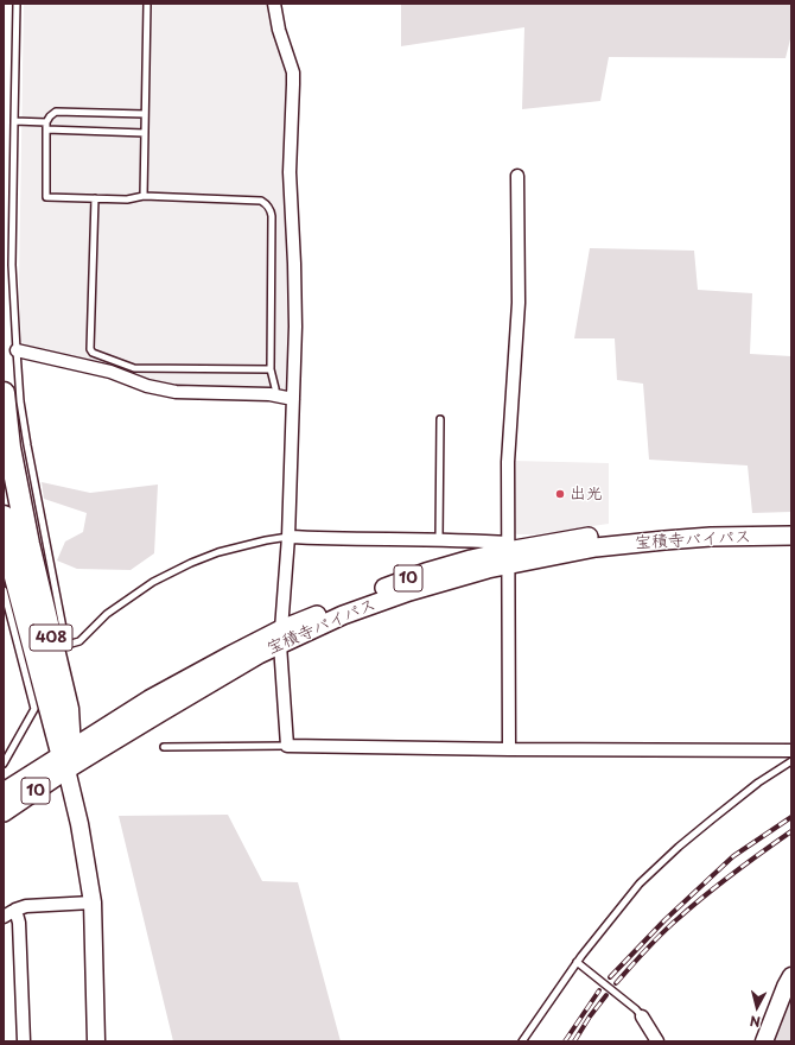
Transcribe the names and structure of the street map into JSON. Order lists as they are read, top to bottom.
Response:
{
  "streets": {
    "highway": ["408"],
    "main road": ["宝積寺バイパス", "10"]
  },
  "crossings": [
    ["宝積寺バイパス", "408"]
  ],
  "places": ["出光"],
  "north": "bottom"
}
